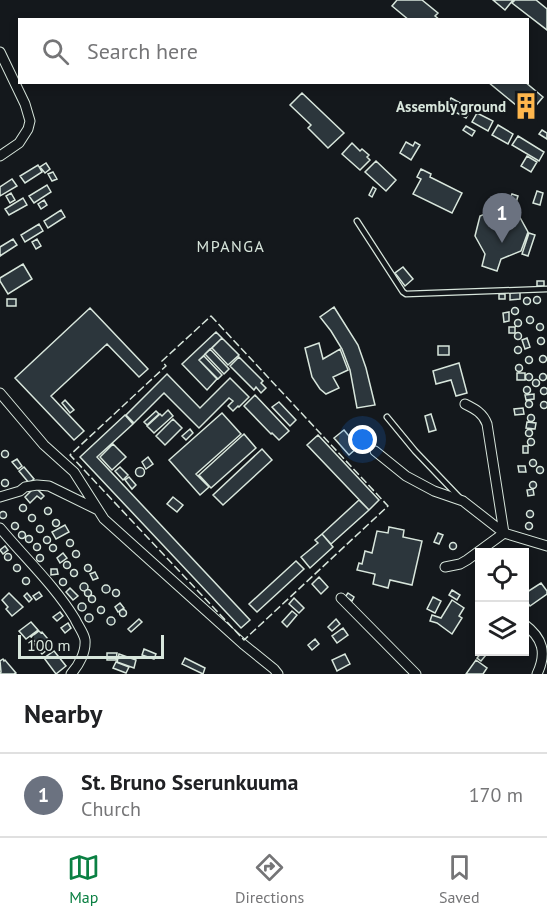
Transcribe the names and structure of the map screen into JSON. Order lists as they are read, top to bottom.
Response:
{
  "districts": ["MPANGA"],
  "places": {
    "building": ["Assembly ground"]
  },
  "scale_bar": "100 m",
  "page": {
    "search": "Search here",
    "pins": "1",
    "scale": "100 m",
    "heading": "Nearby",
    "list": [
      {
        "mark": "1",
        "name": "St. Bruno Sserunkuuma",
        "note": "Church",
        "value": "170 m"
      }
    ],
    "nav": ["Map", "Directions", "Saved"]
  }
}
